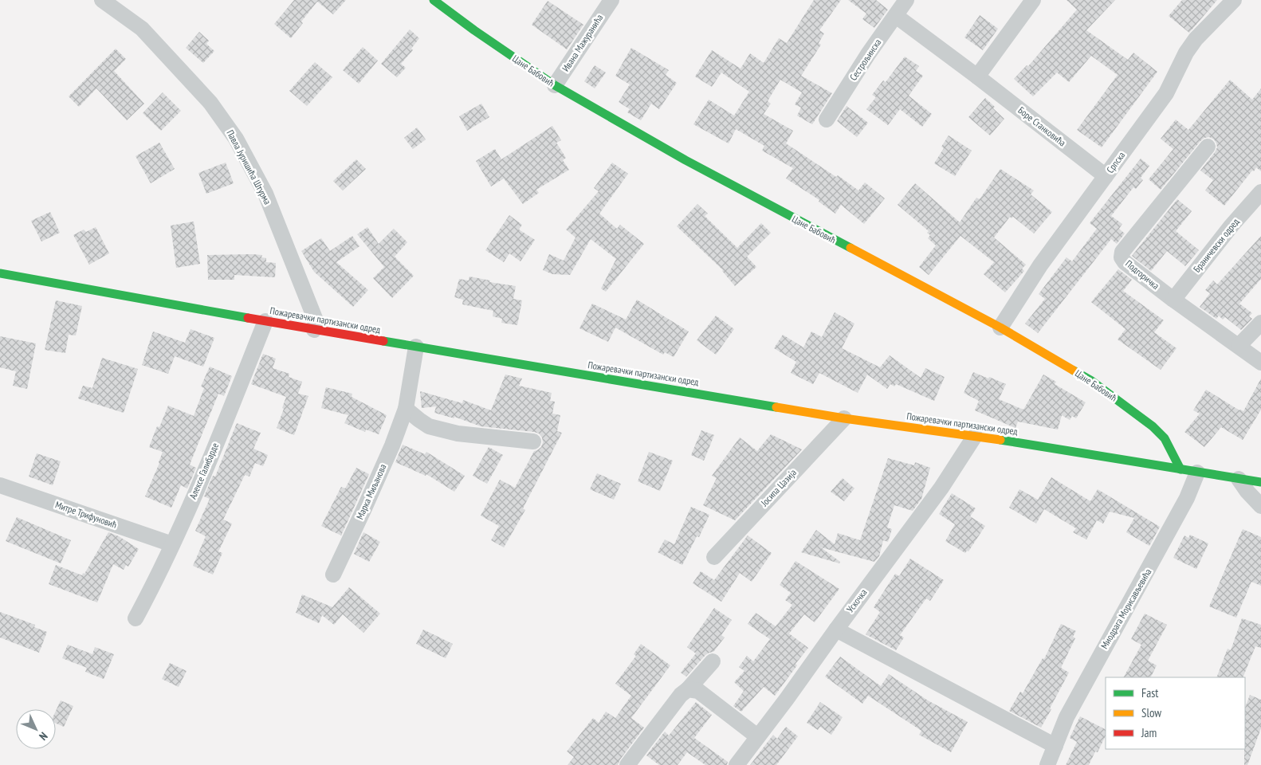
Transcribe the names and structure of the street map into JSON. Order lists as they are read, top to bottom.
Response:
{
  "streets": {
    "street": [
      "Ивана Мажуранића",
      "Сестрољинска",
      "Цане Бабовић",
      "Боре Станковића",
      "Српска",
      "Павла Јуришића Штурма",
      "Браничевски одред",
      "Подгоричка",
      "Пожаревачки партизански одред",
      "Алексе Галибарде",
      "Јосипа Цазија",
      "Марка Миљанова",
      "Митре Трифуновић",
      "Ускочка",
      "Миодрага Морисављевића"
    ]
  },
  "crossings": [
    ["Ивана Мажуранића", "Цане Бабовић"],
    ["Сестрољинска", "Боре Станковића"],
    ["Цане Бабовић", "Српска"],
    ["Цане Бабовић", "Пожаревачки партизански одред"],
    ["Боре Станковића", "Српска"],
    ["Павла Јуришића Штурма", "Пожаревачки партизански одред"],
    ["Браничевски одред", "Подгоричка"],
    ["Пожаревачки партизански одред", "Алексе Галибарде"],
    ["Пожаревачки партизански одред", "Јосипа Цазија"],
    ["Пожаревачки партизански одред", "Марка Миљанова"],
    ["Пожаревачки партизански одред", "Ускочка"],
    ["Пожаревачки партизански одред", "Миодрага Морисављевића"],
    ["Алексе Галибарде", "Митре Трифуновић"]
  ],
  "legend": ["Fast", "Slow", "Jam"],
  "north": "bottom right"
}
